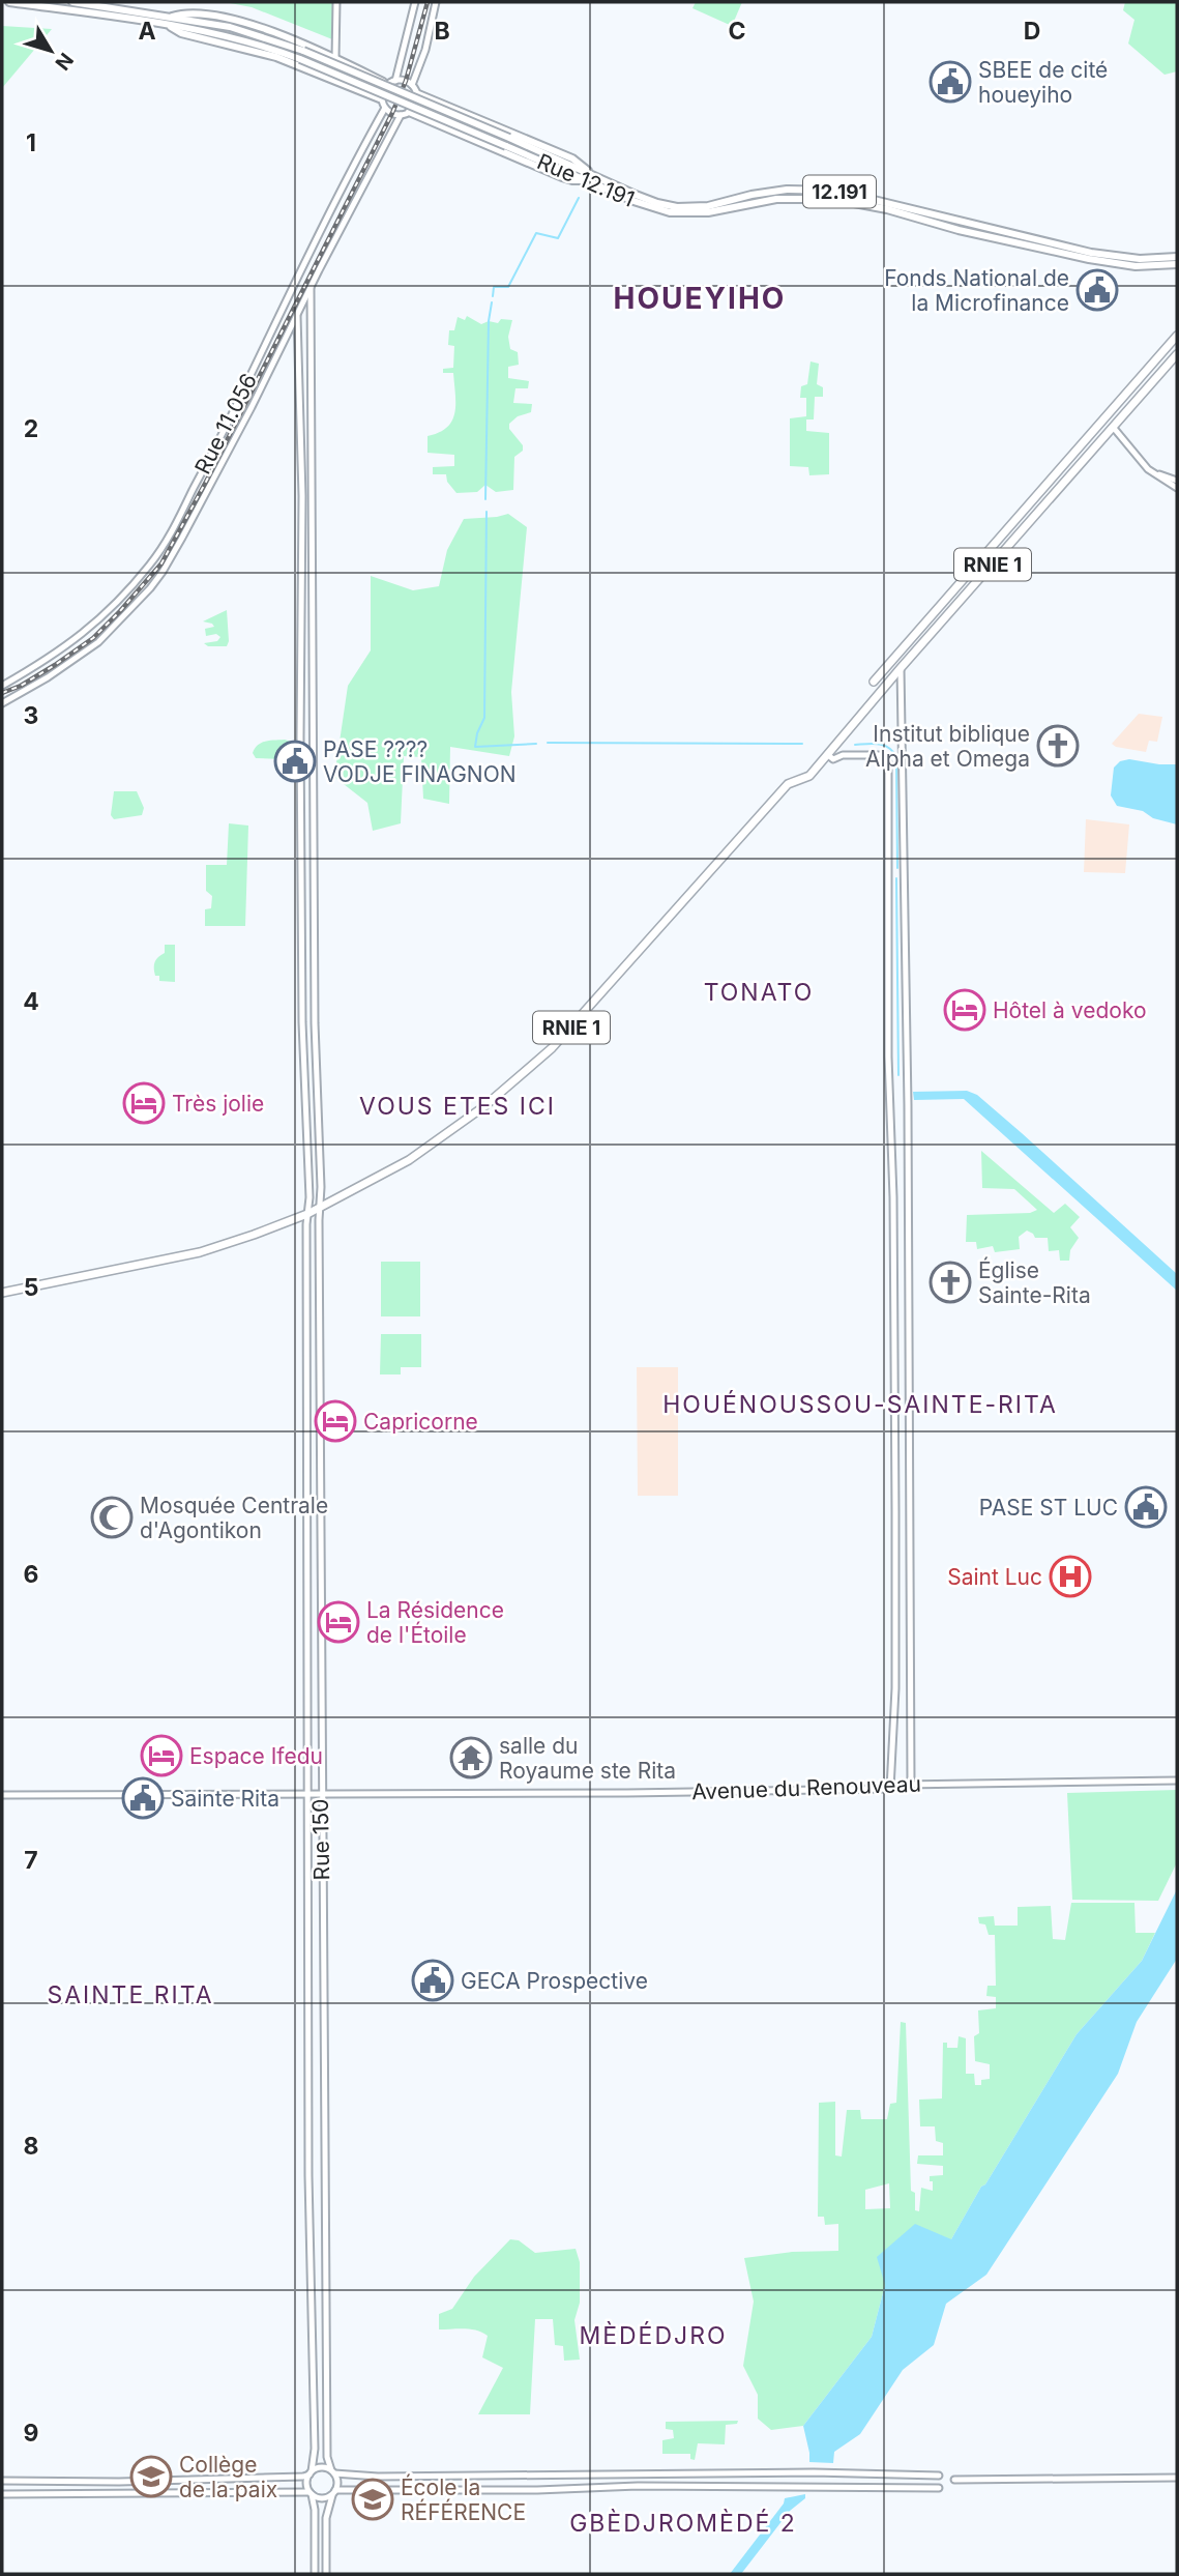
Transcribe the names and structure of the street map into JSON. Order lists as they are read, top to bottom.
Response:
{
  "streets": {
    "highway": ["RNIE 1"],
    "main road": [
      "Rue 12.191",
      "12.191",
      "Rue 11.056",
      "Avenue du Renouveau",
      "Rue 150"
    ]
  },
  "crossings": [
    ["RNIE 1", "Rue 150"],
    ["Avenue du Renouveau", "Rue 150"]
  ],
  "districts": [
    "HOUEYIHO",
    "TONATO",
    "VOUS ETES ICI",
    "HOUÉNOUSSOU-SAINTE-RITA",
    "SAINTE RITA",
    "MÈDÉDJRO",
    "GBÈDJROMÈDÉ 2"
  ],
  "places": {
    "public building": [
      "SBEE de cité houeyiho",
      "Fonds National de la Microfinance",
      "PASE ???? VODJE FINAGNON",
      "PASE ST LUC",
      "Sainte Rita",
      "GECA Prospective"
    ],
    "church": ["Institut biblique Alpha et Omega", "Église Sainte-Rita"],
    "hotel": [
      "Hôtel à vedoko",
      "Très jolie",
      "Capricorne",
      "La Résidence de l'Étoile",
      "Espace Ifedu"
    ],
    "mosque": ["Mosquée Centrale d'Agontikon"],
    "hospital": ["Saint Luc"],
    "temple": ["salle du Royaume ste Rita"],
    "school or university": ["Collège de la paix", "École la RÉFÉRENCE"]
  },
  "north": "bottom right",
  "grid": {
    "columns": [
      "A",
      "B",
      "C",
      "D"
    ],
    "rows": [
      "1",
      "2",
      "3",
      "4",
      "5",
      "6",
      "7",
      "8",
      "9"
    ]
  }
}
